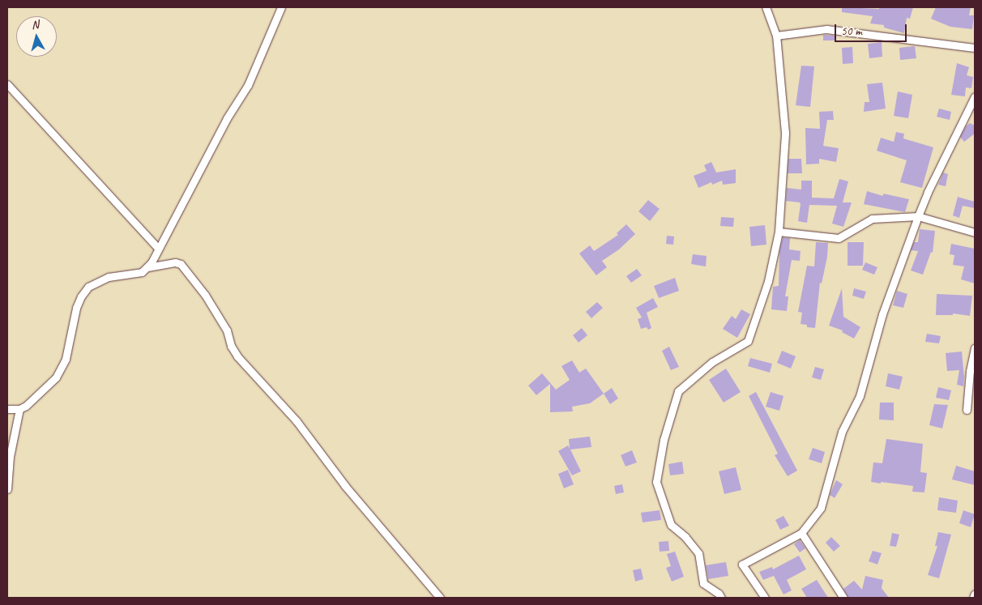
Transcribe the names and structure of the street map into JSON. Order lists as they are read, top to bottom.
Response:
{
  "scale_bar": "50 m",
  "north": "top"
}
